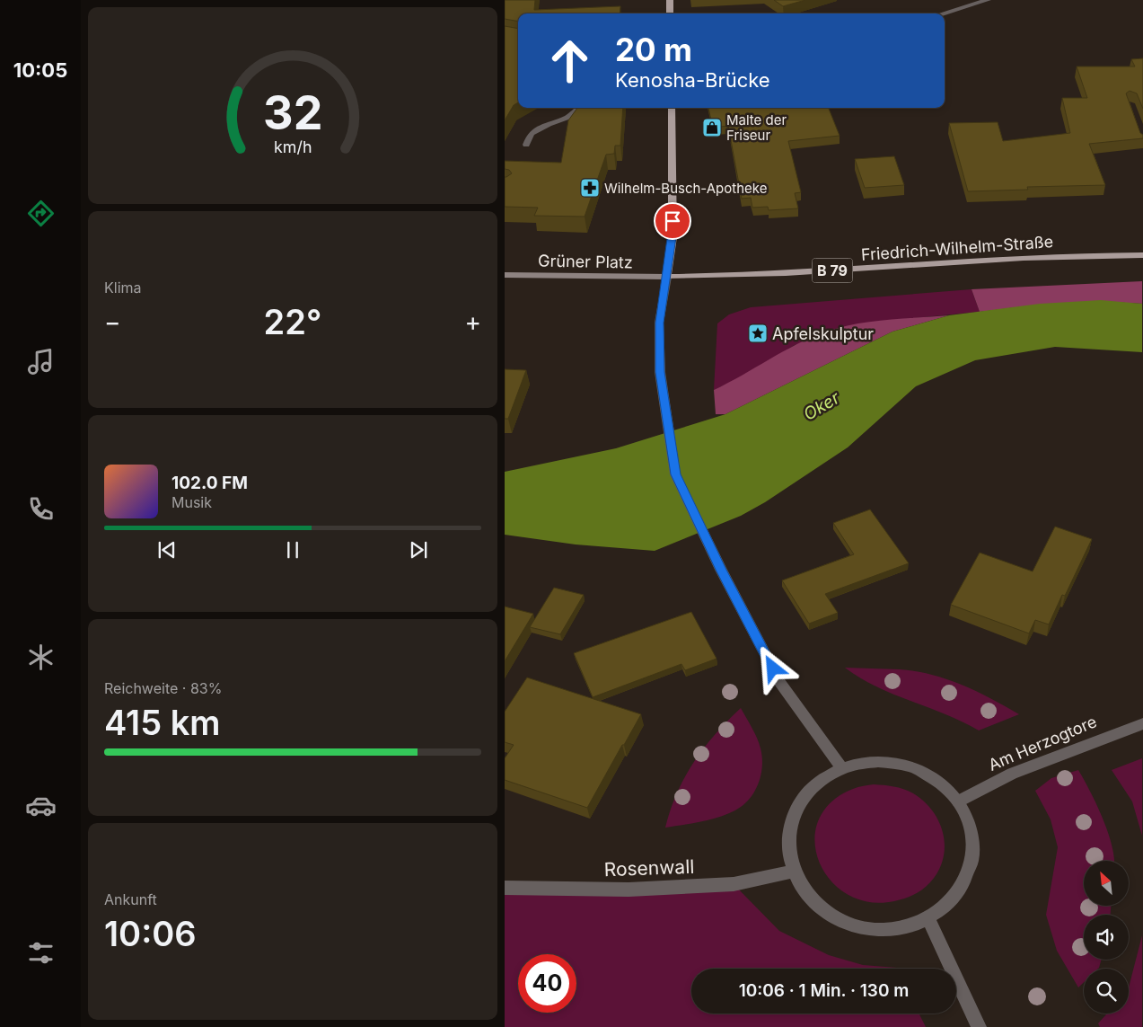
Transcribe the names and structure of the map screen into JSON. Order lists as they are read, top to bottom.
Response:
{
  "streets": {
    "main road": ["Friedrich-Wilhelm-Straße", "Grüner Platz", "B 79"],
    "street": ["Am Herzogtore", "Rosenwall"]
  },
  "crossings": [
    ["Friedrich-Wilhelm-Straße", "Grüner Platz"]
  ],
  "water": ["Oker"],
  "places": {
    "shop": ["Malte der Friseur"],
    "pharmacy": ["Wilhelm-Busch-Apotheke"],
    "place": ["Apfelskulptur"]
  },
  "north": "top left",
  "page": {
    "tabs": "10:05",
    "turn": ["20 m", "Kenosha-Brücke"],
    "tile": [
      "Klima",
      ["Reichweite · 83%", "415 km"],
      ["Ankunft", "10:06"]
    ],
    "heat": ["−", "22°", "+"],
    "song": ["102.0 FM", "Musik"],
    "limit": "40",
    "trip": "10:06 · 1 Min. · 130 m",
    "gauge": ["32", "km/h"]
  }
}
